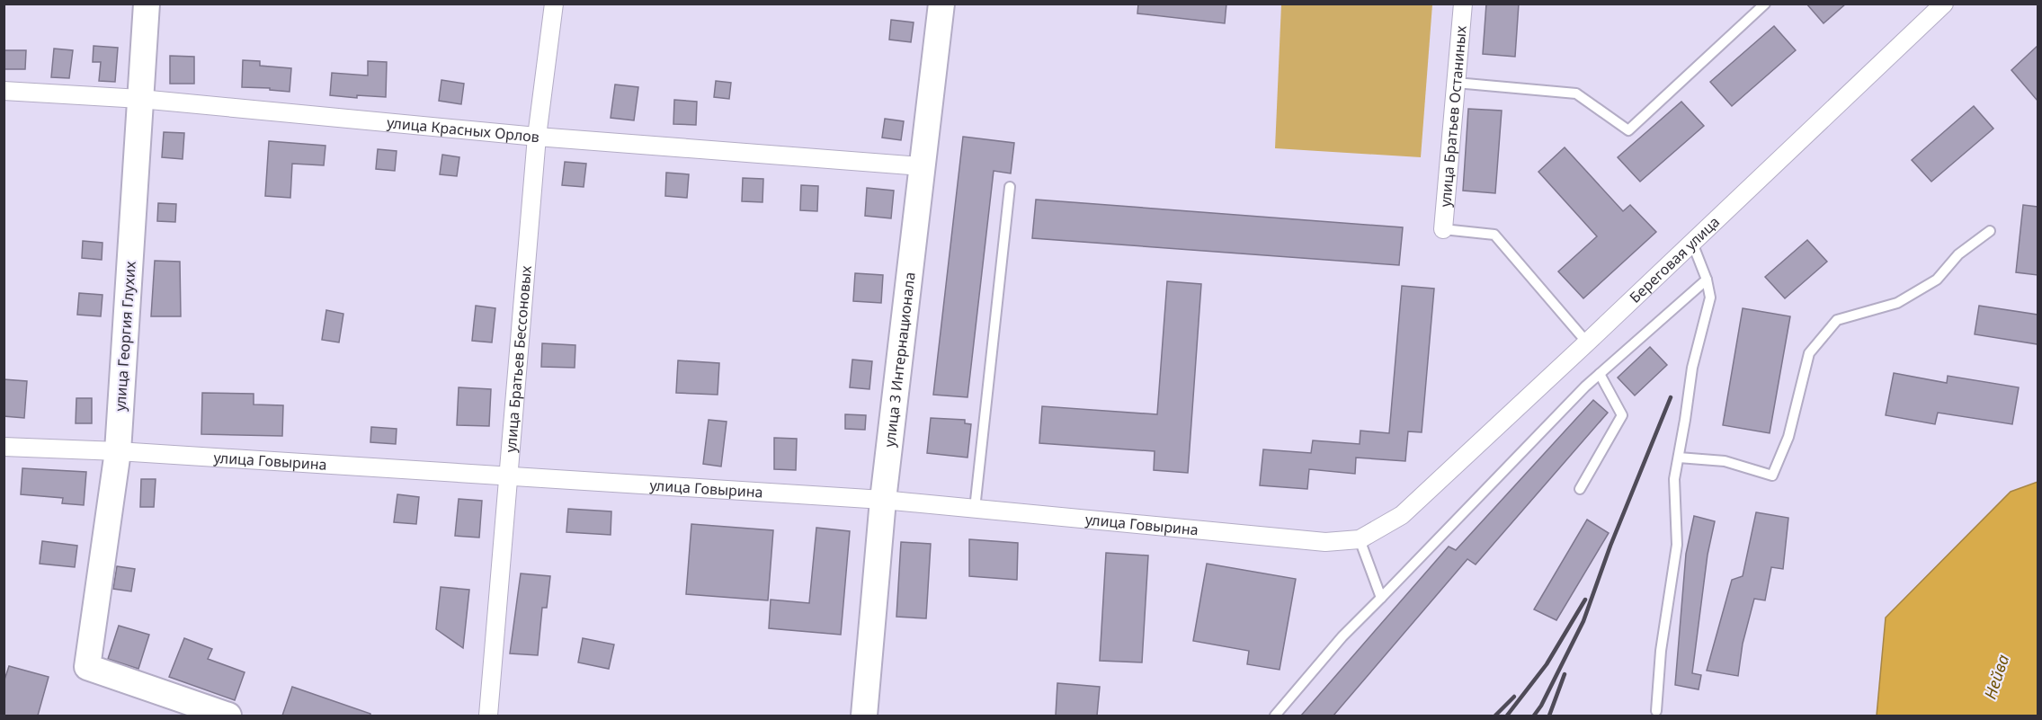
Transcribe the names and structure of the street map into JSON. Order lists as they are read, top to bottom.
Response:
{
  "streets": {
    "street": [
      "улица Братьев Останиных",
      "улица Красных Орлов",
      "Береговая улица",
      "улица Георгия Глухих",
      "улица Братьев Бессоновых",
      "улица 3 Интернационала",
      "улица Говырина"
    ]
  },
  "crossings": [
    ["улица Красных Орлов", "улица Георгия Глухих"],
    ["улица Красных Орлов", "улица Братьев Бессоновых"],
    ["улица Красных Орлов", "улица 3 Интернационала"],
    ["Береговая улица", "улица Говырина"],
    ["улица Георгия Глухих", "улица Говырина"],
    ["улица Братьев Бессоновых", "улица Говырина"],
    ["улица 3 Интернационала", "улица Говырина"]
  ],
  "water": ["Нейва"]
}
